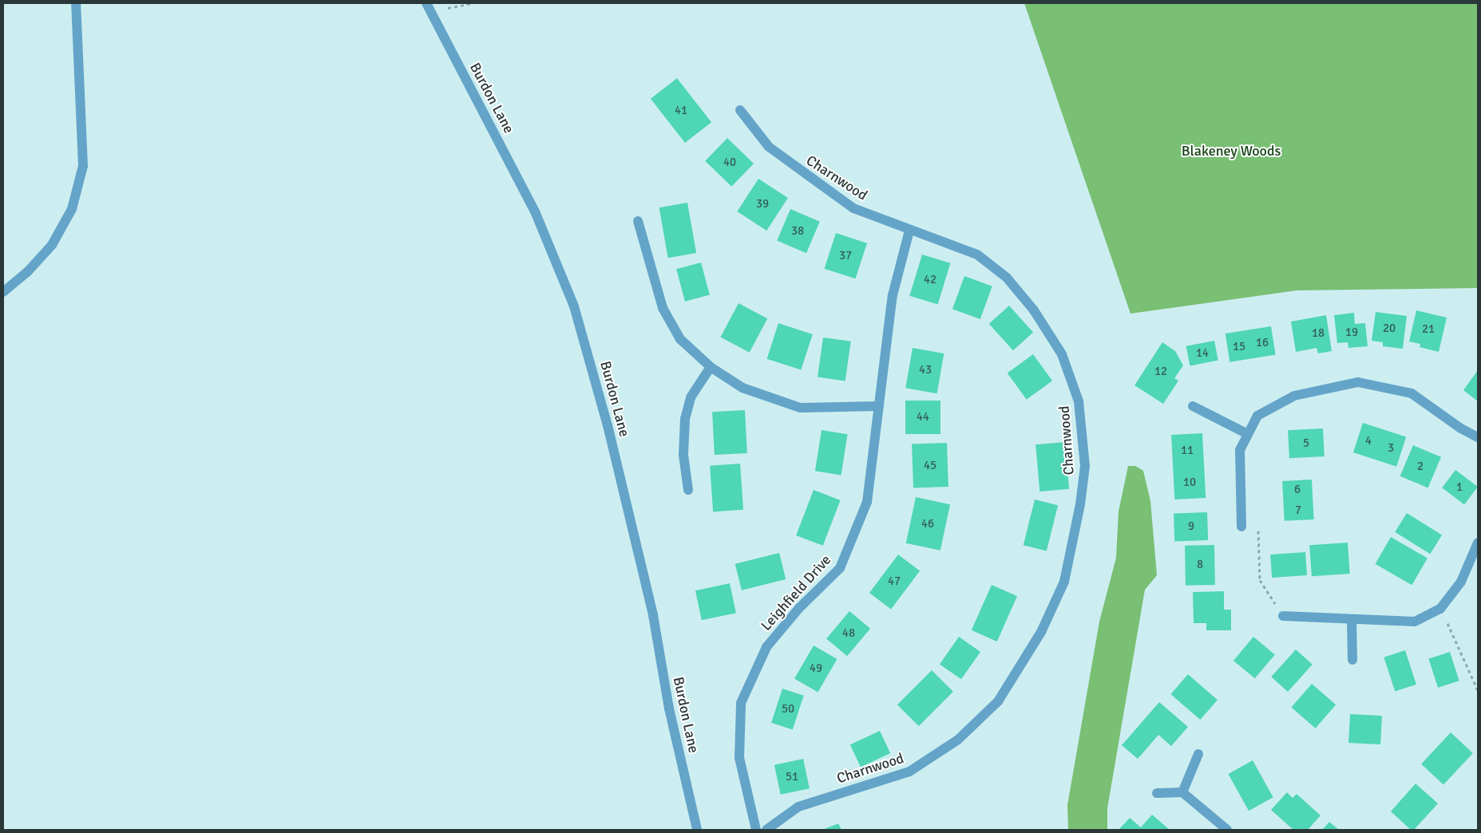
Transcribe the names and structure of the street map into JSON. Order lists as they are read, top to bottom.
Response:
{
  "streets": {
    "street": ["Burdon Lane", "Charnwood", "Leighfield Drive"]
  },
  "crossings": [
    ["Charnwood", "Leighfield Drive"]
  ],
  "parks": ["Blakeney Woods"],
  "house_numbers": [
    "41",
    "40",
    "39",
    "38",
    "37",
    "42",
    "20",
    "21",
    "19",
    "18",
    "16",
    "15",
    "14",
    "43",
    "12",
    "44",
    "4",
    "5",
    "3",
    "11",
    "45",
    "2",
    "10",
    "1",
    "6",
    "7",
    "46",
    "9",
    "8",
    "47",
    "48",
    "49",
    "50",
    "51"
  ]
}
